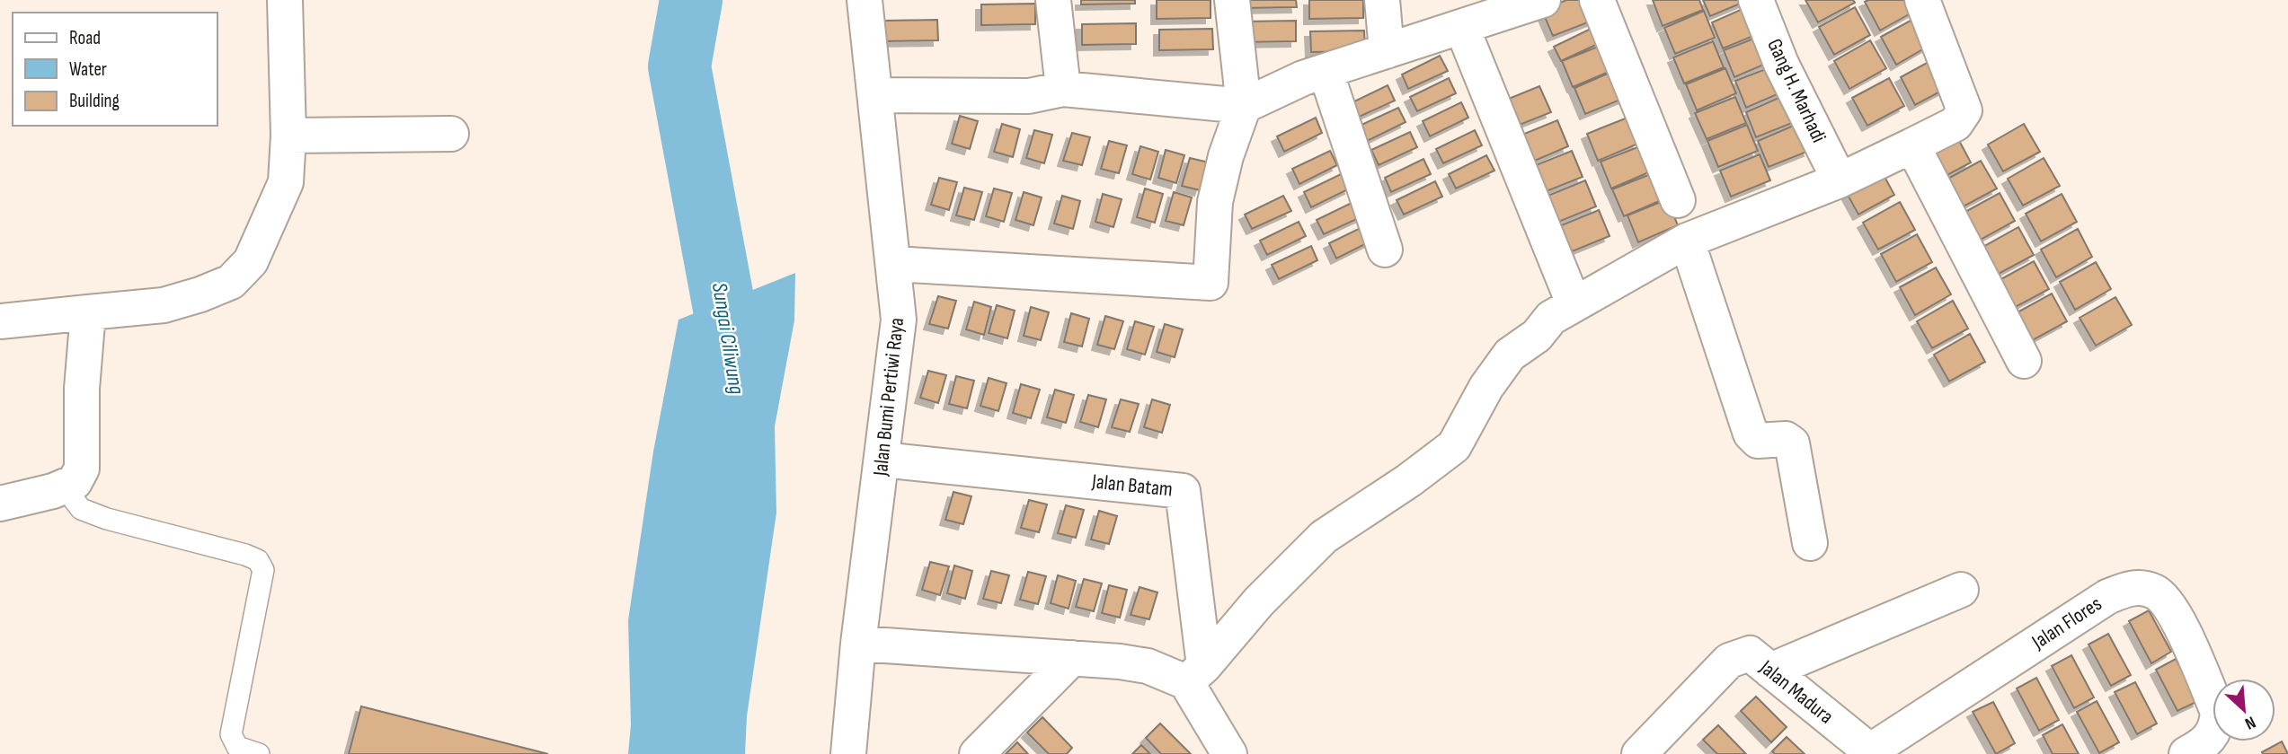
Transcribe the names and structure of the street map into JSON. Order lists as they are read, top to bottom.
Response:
{
  "streets": {
    "street": [
      "Gang H. Marhadi",
      "Jalan Bumi Pertiwi Raya",
      "Jalan Batam",
      "Jalan Flores",
      "Jalan Madura"
    ]
  },
  "crossings": [
    ["Jalan Bumi Pertiwi Raya", "Jalan Batam"],
    ["Jalan Flores", "Jalan Madura"]
  ],
  "water": ["Sungai Ciliwung"],
  "legend": ["Road", "Water", "Building"],
  "north": "bottom right"
}
